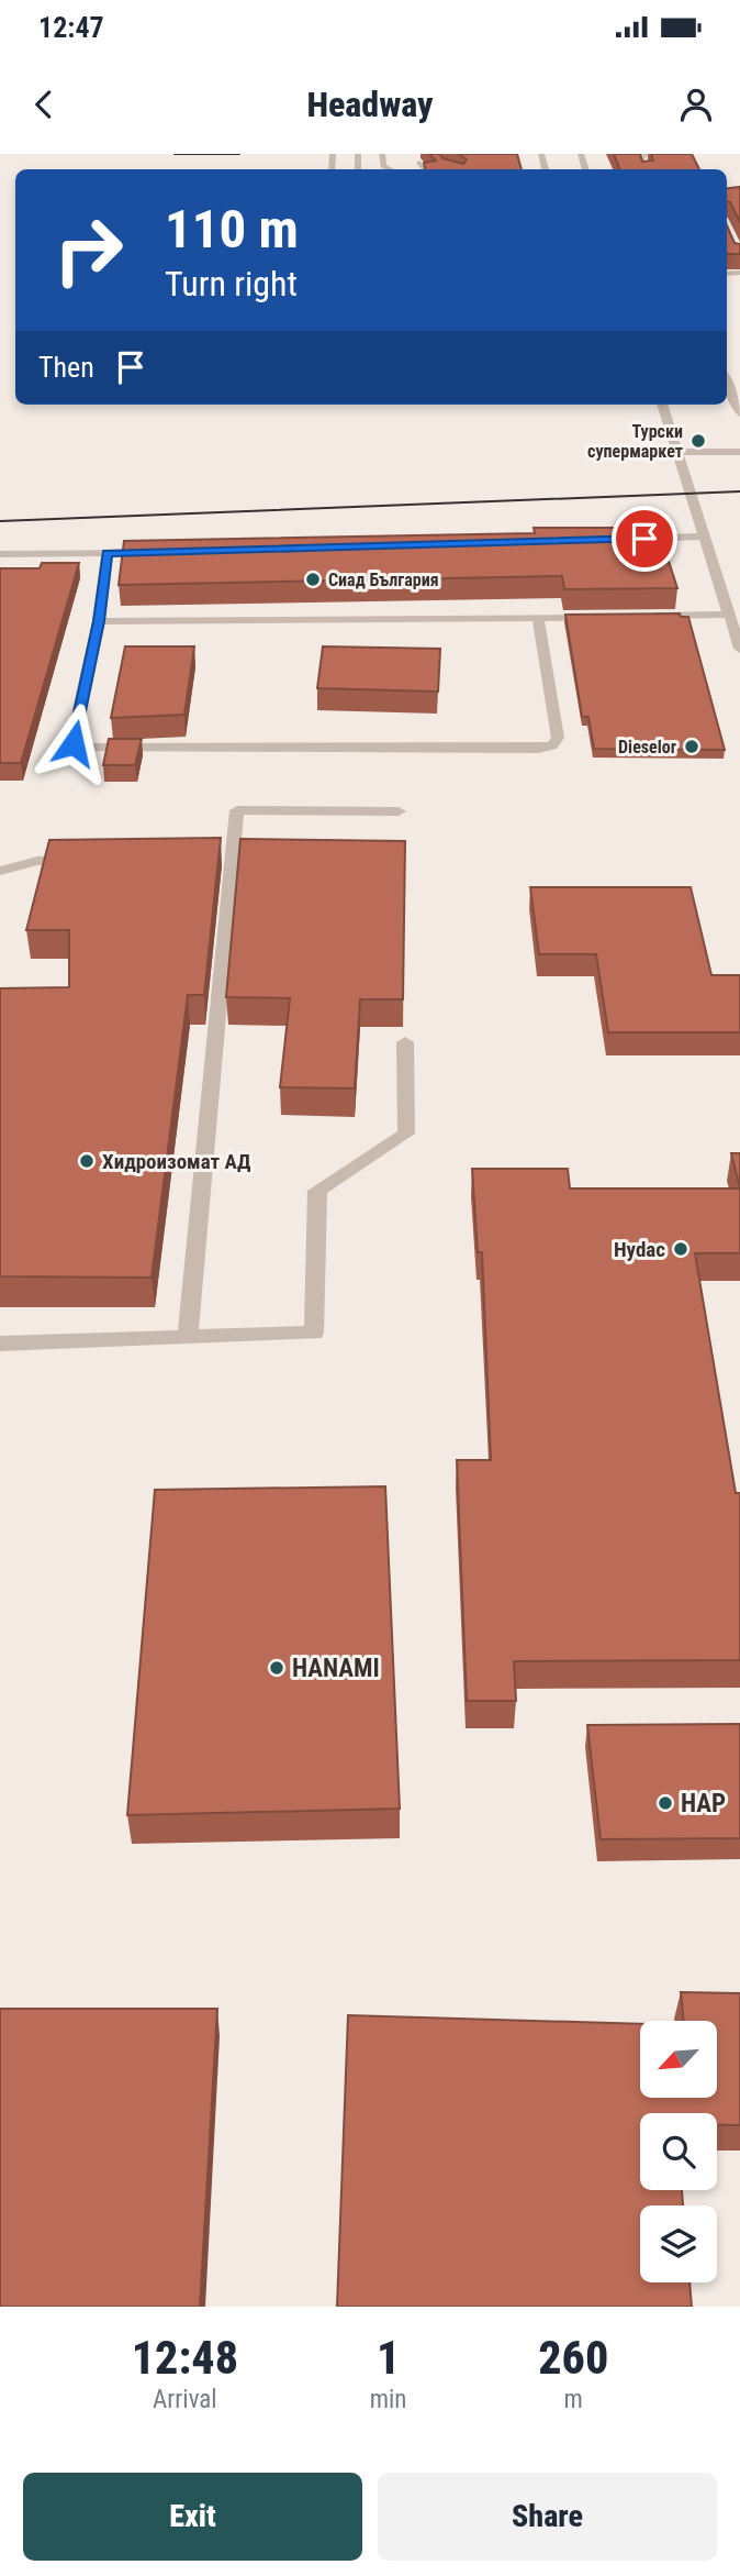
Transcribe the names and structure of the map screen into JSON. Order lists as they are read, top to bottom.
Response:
{
  "places": [
    "Турски супермаркет",
    "Сиад България",
    "Dieselor",
    "Хидроизомат АД",
    "Hydac",
    "HANAMI",
    "НАР"
  ],
  "north": "bottom left",
  "page": {
    "status": "12:47",
    "header": "Headway",
    "turn": ["110 m", "Turn right"],
    "then": "Then",
    "eta": [
      "12:48",
      "Arrival",
      "1",
      "min",
      "260",
      "m"
    ],
    "buttons": ["Exit", "Share"]
  }
}
